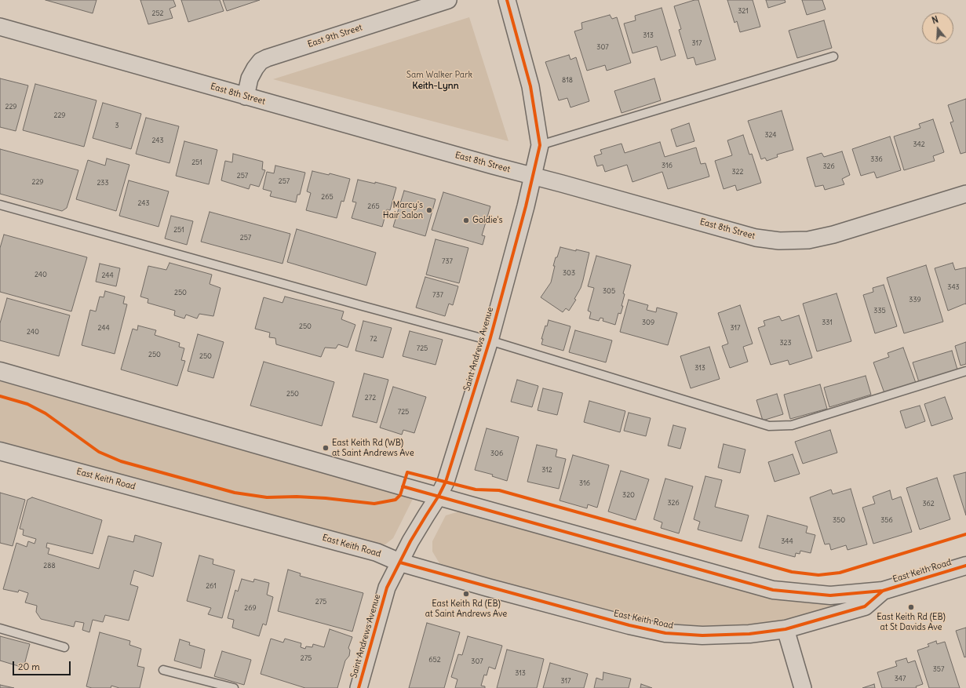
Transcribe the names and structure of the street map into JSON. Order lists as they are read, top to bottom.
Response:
{
  "streets": {
    "street": [
      "East 9th Street",
      "East 8th Street",
      "Saint Andrews Avenue",
      "East Keith Road"
    ]
  },
  "crossings": [
    ["East 9th Street", "East 8th Street"],
    ["East 8th Street", "Saint Andrews Avenue"],
    ["Saint Andrews Avenue", "East Keith Road"]
  ],
  "districts": ["Keith-Lynn"],
  "parks": ["Sam Walker Park"],
  "places": [
    "Marcy's Hair Salon",
    "Goldie's",
    "East Keith Rd (WB) at Saint Andrews Ave",
    "East Keith Rd (EB) at Saint Andrews Ave",
    "East Keith Rd (EB) at St Davids Ave"
  ],
  "house_numbers": [
    "321",
    "252",
    "313",
    "317",
    "307",
    "818",
    "229",
    "229",
    "3",
    "324",
    "243",
    "342",
    "336",
    "251",
    "316",
    "326",
    "322",
    "257",
    "257",
    "229",
    "233",
    "265",
    "243",
    "265",
    "251",
    "257",
    "737",
    "303",
    "240",
    "244",
    "343",
    "305",
    "250",
    "737",
    "339",
    "335",
    "309",
    "331",
    "250",
    "244",
    "317",
    "240",
    "72",
    "323",
    "725",
    "250",
    "250",
    "313",
    "250",
    "272",
    "725",
    "306",
    "312",
    "316",
    "320",
    "326",
    "362",
    "350",
    "356",
    "344",
    "288",
    "261",
    "275",
    "269",
    "275",
    "652",
    "307",
    "357",
    "313",
    "347",
    "317"
  ],
  "scale_bar": "20 m",
  "north": "top"
}
